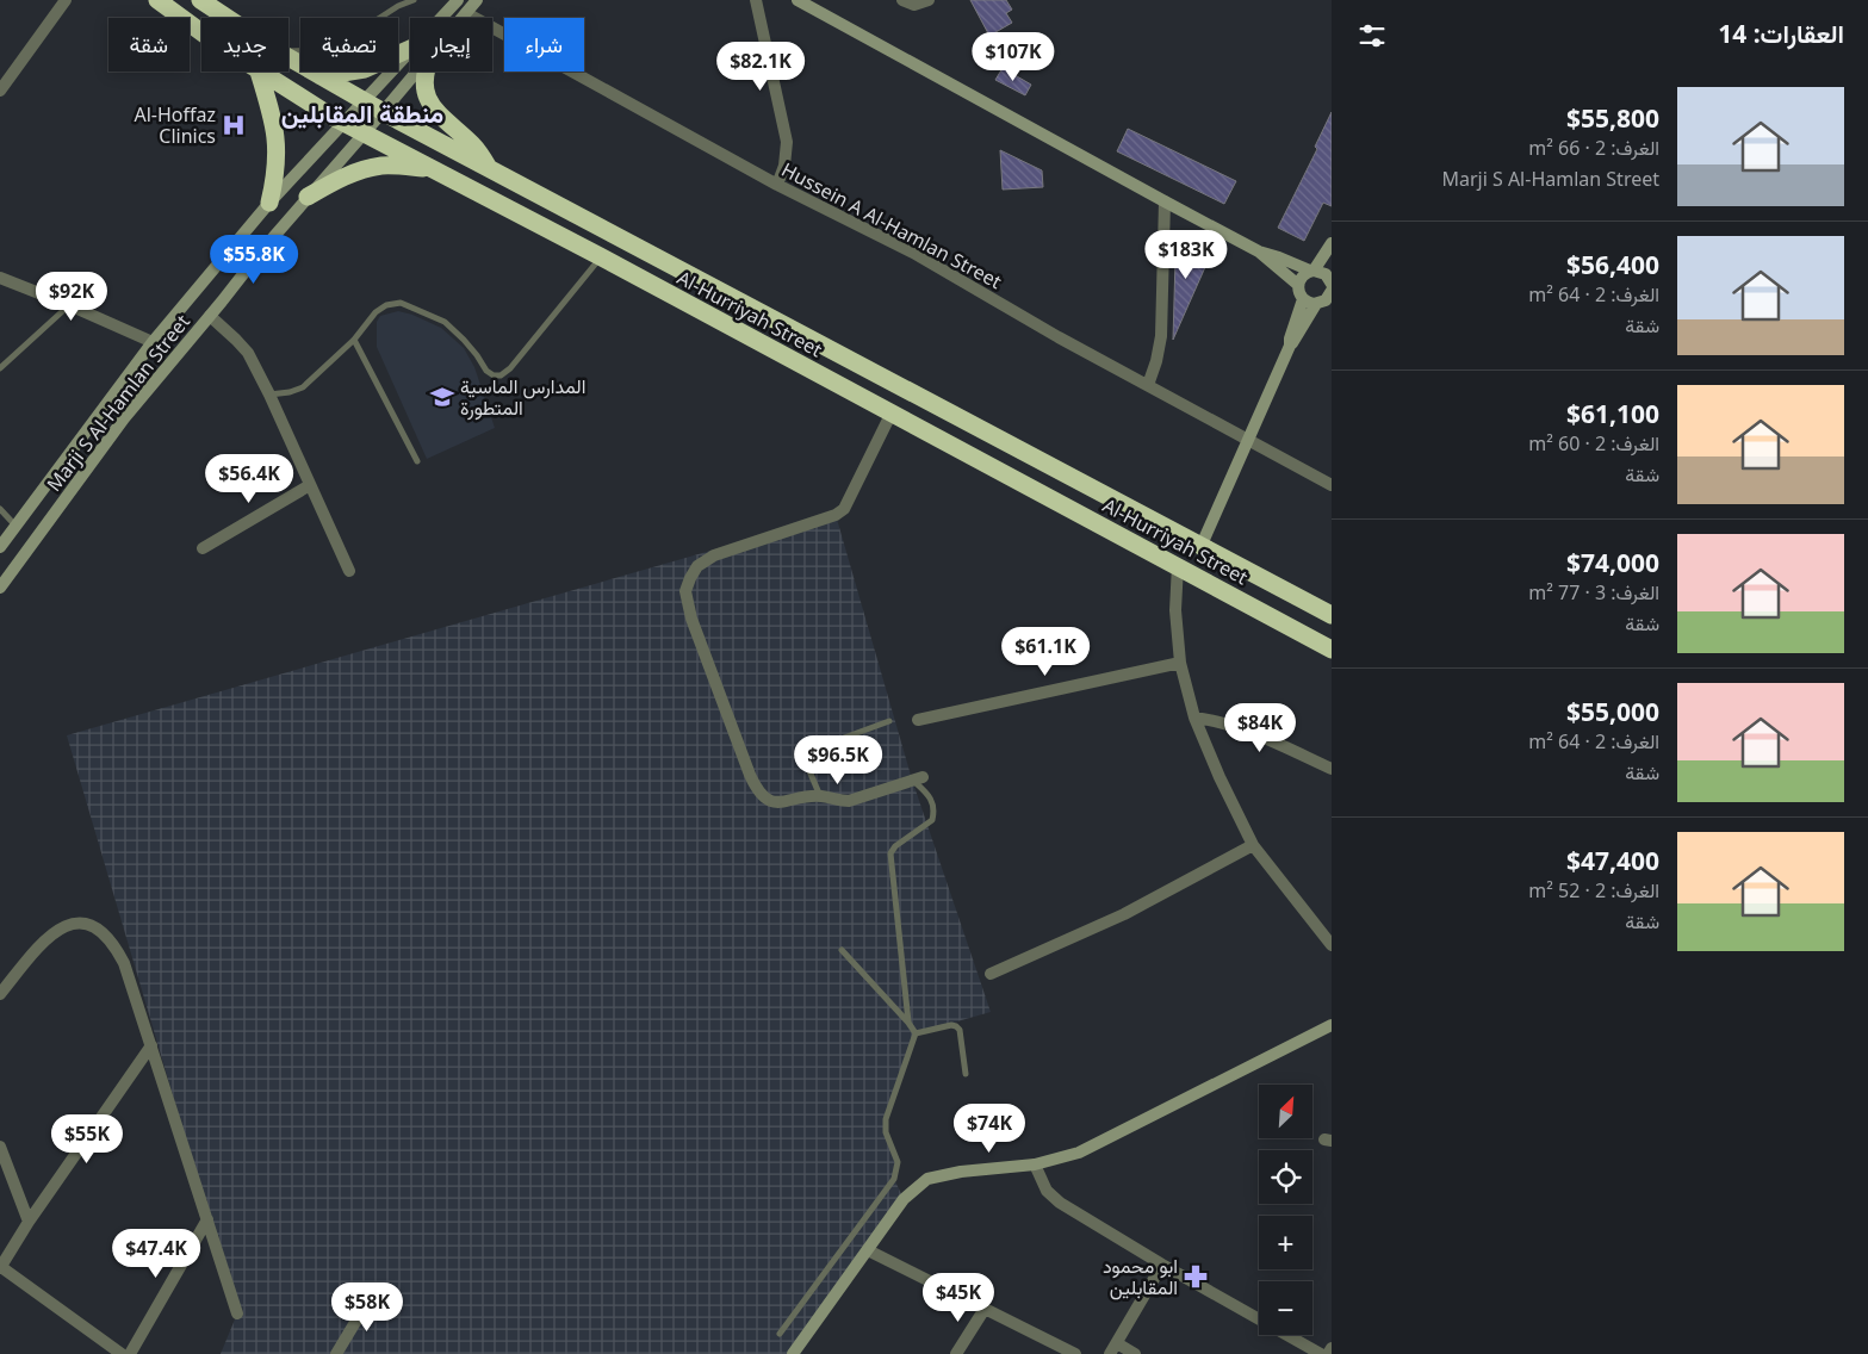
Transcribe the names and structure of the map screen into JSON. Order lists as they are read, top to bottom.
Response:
{
  "streets": {
    "highway": ["Al-Hurriyah Street"],
    "street": ["Hussein A Al-Hamlan Street", "Marji S Al-Hamlan Street"]
  },
  "crossings": [
    ["Hussein A Al-Hamlan Street", "Marji S Al-Hamlan Street"],
    ["Al-Hurriyah Street", "Marji S Al-Hamlan Street"]
  ],
  "districts": ["منطقة المقابلين"],
  "places": {
    "hospital": ["Al-Hoffaz Clinics"],
    "school or university": ["المدارس الماسية المتطورة"],
    "pharmacy": ["ابو محمود المقابلين"]
  },
  "north": "top right",
  "page": {
    "heading": "العقارات: 14",
    "chip": [
      "شراء",
      "إيجار",
      "تصفية",
      "جديد",
      "شقة"
    ],
    "price": [
      "$107K",
      "$82.1K",
      "$183K",
      "$55.8K",
      "$92K",
      "$56.4K",
      "$61.1K",
      "$84K",
      "$96.5K",
      "$74K",
      "$55K",
      "$47.4K",
      "$45K",
      "$58K"
    ],
    "list": [
      {
        "name": "$55,800",
        "note": "الغرف: 2 · 66 m² · Marji S Al-Hamlan Street"
      },
      {
        "name": "$56,400",
        "note": "الغرف: 2 · 64 m² · شقة"
      },
      {
        "name": "$61,100",
        "note": "الغرف: 2 · 60 m² · شقة"
      },
      {
        "name": "$74,000",
        "note": "الغرف: 3 · 77 m² · شقة"
      },
      {
        "name": "$55,000",
        "note": "الغرف: 2 · 64 m² · شقة"
      },
      {
        "name": "$47,400",
        "note": "الغرف: 2 · 52 m² · شقة"
      }
    ],
    "map_buttons": ["+", "−"]
  }
}
